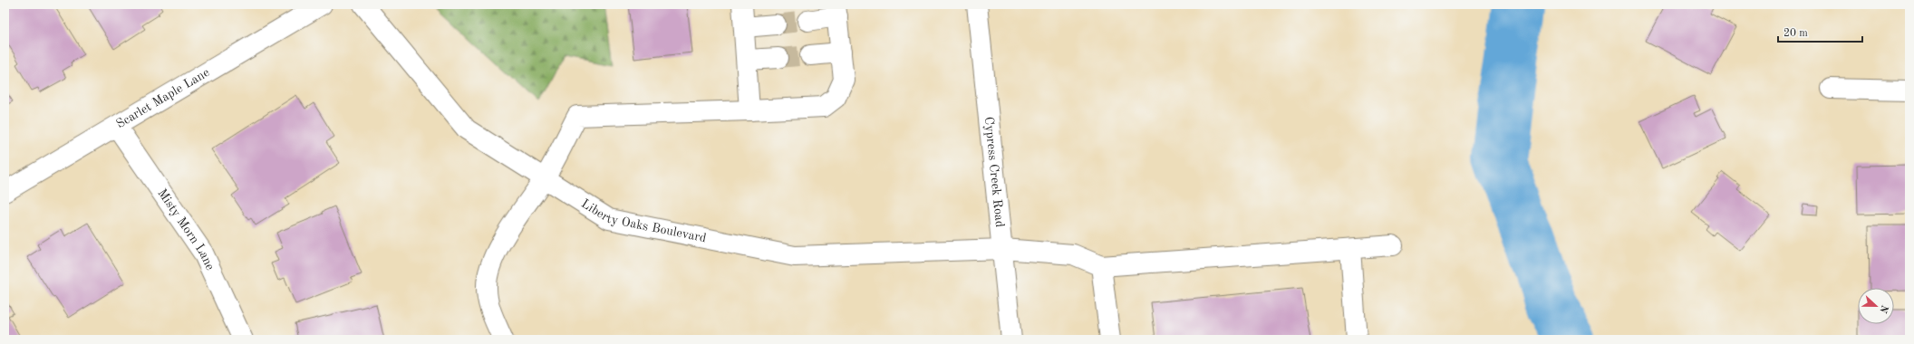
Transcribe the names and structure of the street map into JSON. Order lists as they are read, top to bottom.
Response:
{
  "streets": {
    "street": [
      "Scarlet Maple Lane",
      "Cypress Creek Road",
      "Liberty Oaks Boulevard",
      "Misty Morn Lane"
    ]
  },
  "crossings": [
    ["Scarlet Maple Lane", "Misty Morn Lane"],
    ["Cypress Creek Road", "Liberty Oaks Boulevard"]
  ],
  "scale_bar": "20 m",
  "north": "right"
}
